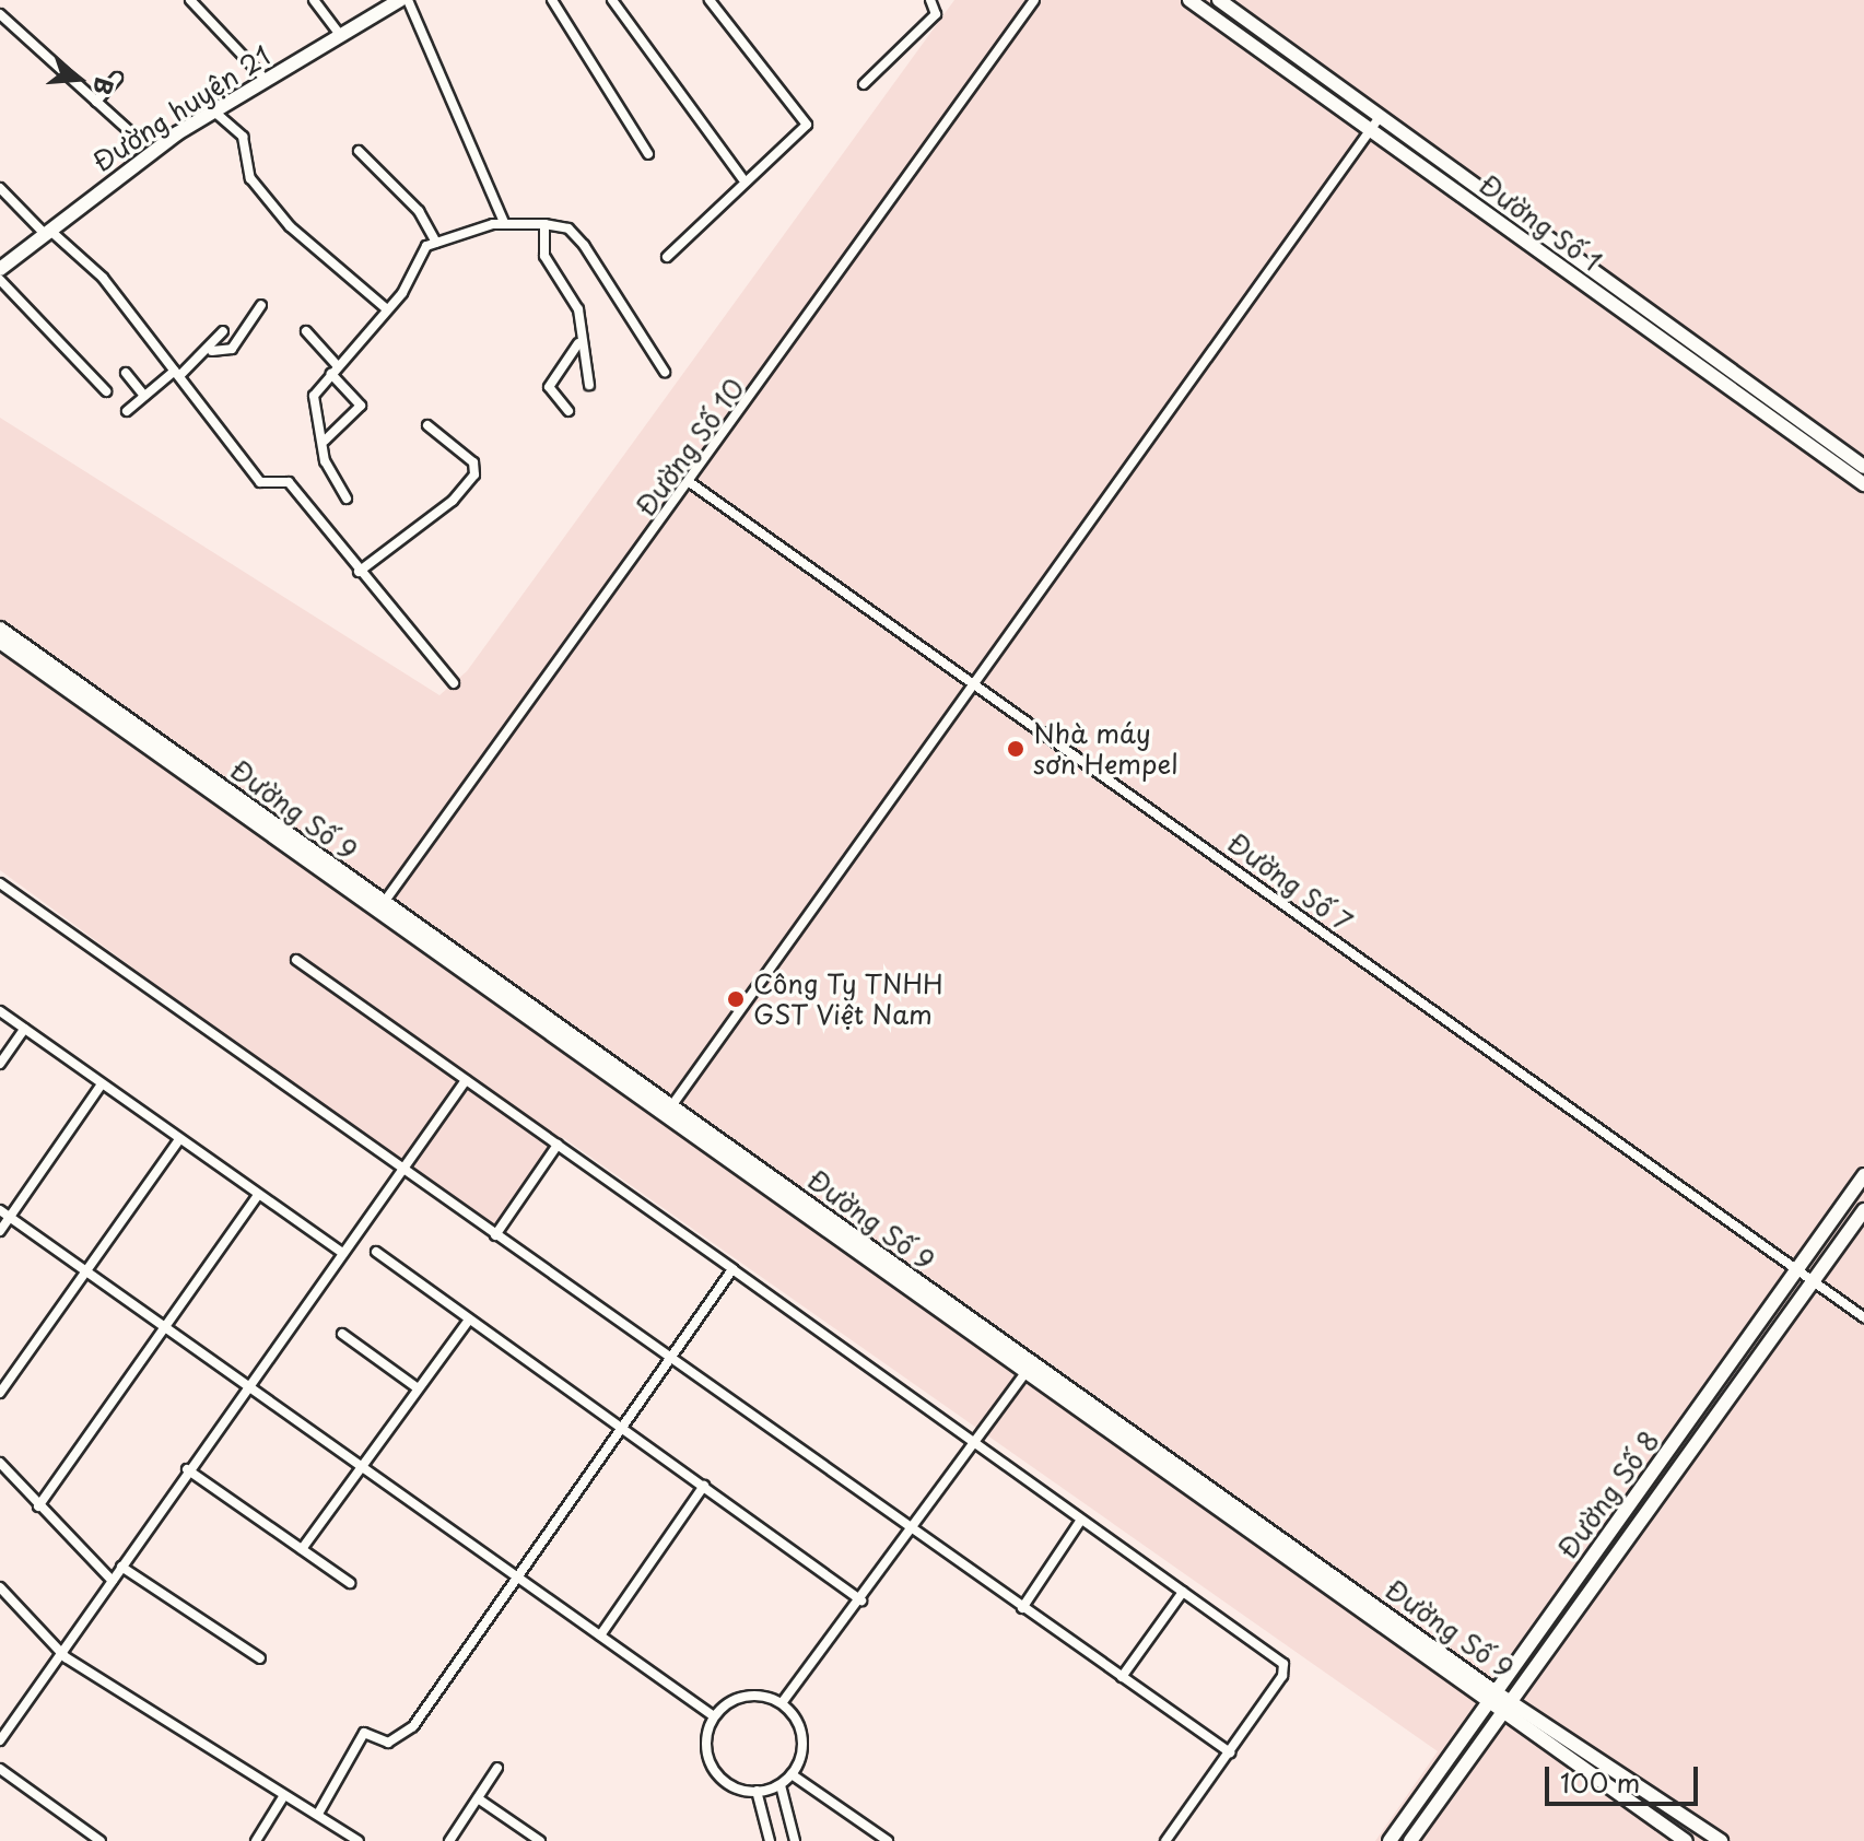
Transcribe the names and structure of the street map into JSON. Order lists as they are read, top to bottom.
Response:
{
  "streets": {
    "street": [
      "Đường huyện 21",
      "Đường Số 1",
      "Đường Số 10",
      "Đường Số 9",
      "Đường Số 7",
      "Đường Số 8"
    ]
  },
  "crossings": [
    ["Đường Số 10", "Đường Số 9"],
    ["Đường Số 10", "Đường Số 7"],
    ["Đường Số 9", "Đường Số 8"],
    ["Đường Số 7", "Đường Số 8"]
  ],
  "places": ["Nhà máy sơn Hempel", "Công Ty TNHH GST Việt Nam"],
  "scale_bar": "100 m",
  "north": "right"
}
